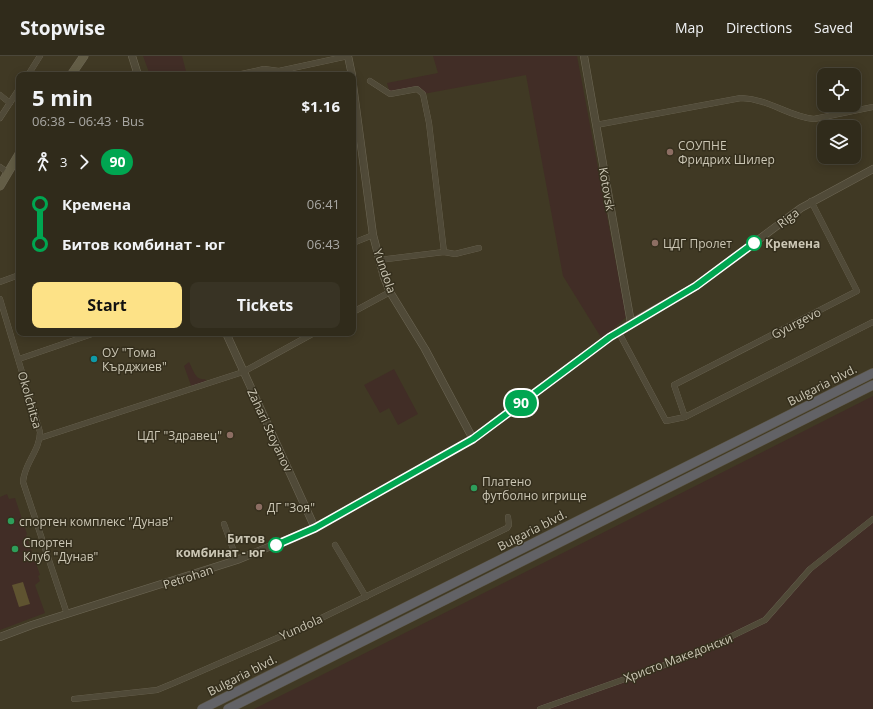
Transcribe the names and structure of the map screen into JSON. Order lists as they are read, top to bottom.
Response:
{
  "streets": {
    "highway": ["Bulgaria blvd."],
    "street": [
      "Kotovsk",
      "Riga",
      "Yundola",
      "Gyurgevo",
      "Okolchitsa",
      "Zahari Stoyanov",
      "Petrohan",
      "Христо Македонски"
    ]
  },
  "crossings": [
    ["Kotovsk", "Riga"],
    ["Riga", "Yundola"],
    ["Riga", "Gyurgevo"],
    ["Riga", "Petrohan"],
    ["Yundola", "Petrohan"],
    ["Okolchitsa", "Petrohan"],
    ["Zahari Stoyanov", "Petrohan"]
  ],
  "places": [
    "СОУПНЕ Фридрих Шилер",
    "ЦДГ Пролет",
    "Кремена",
    "ОУ \"Тома Кърджиев\"",
    "ЦДГ \"Здравец\"",
    "Платено футболно игрище",
    "ДГ \"Зоя\"",
    "спортен комплекс \"Дунав\"",
    "Битов комбинат - юг",
    "Спортен Клуб \"Дунав\""
  ],
  "lines": ["bus line 90"],
  "page": {
    "header": "Stopwise",
    "nav": ["Map", "Directions", "Saved"],
    "on_map": "90",
    "heading": ["5 min", "06:38 – 06:43 · Bus", "$1.16"],
    "legs": ["3", "90"],
    "list": [
      {
        "name": "Кремена",
        "value": "06:41"
      },
      {
        "name": "Битов комбинат - юг",
        "value": "06:43"
      }
    ],
    "buttons": ["Start", "Tickets"]
  }
}
